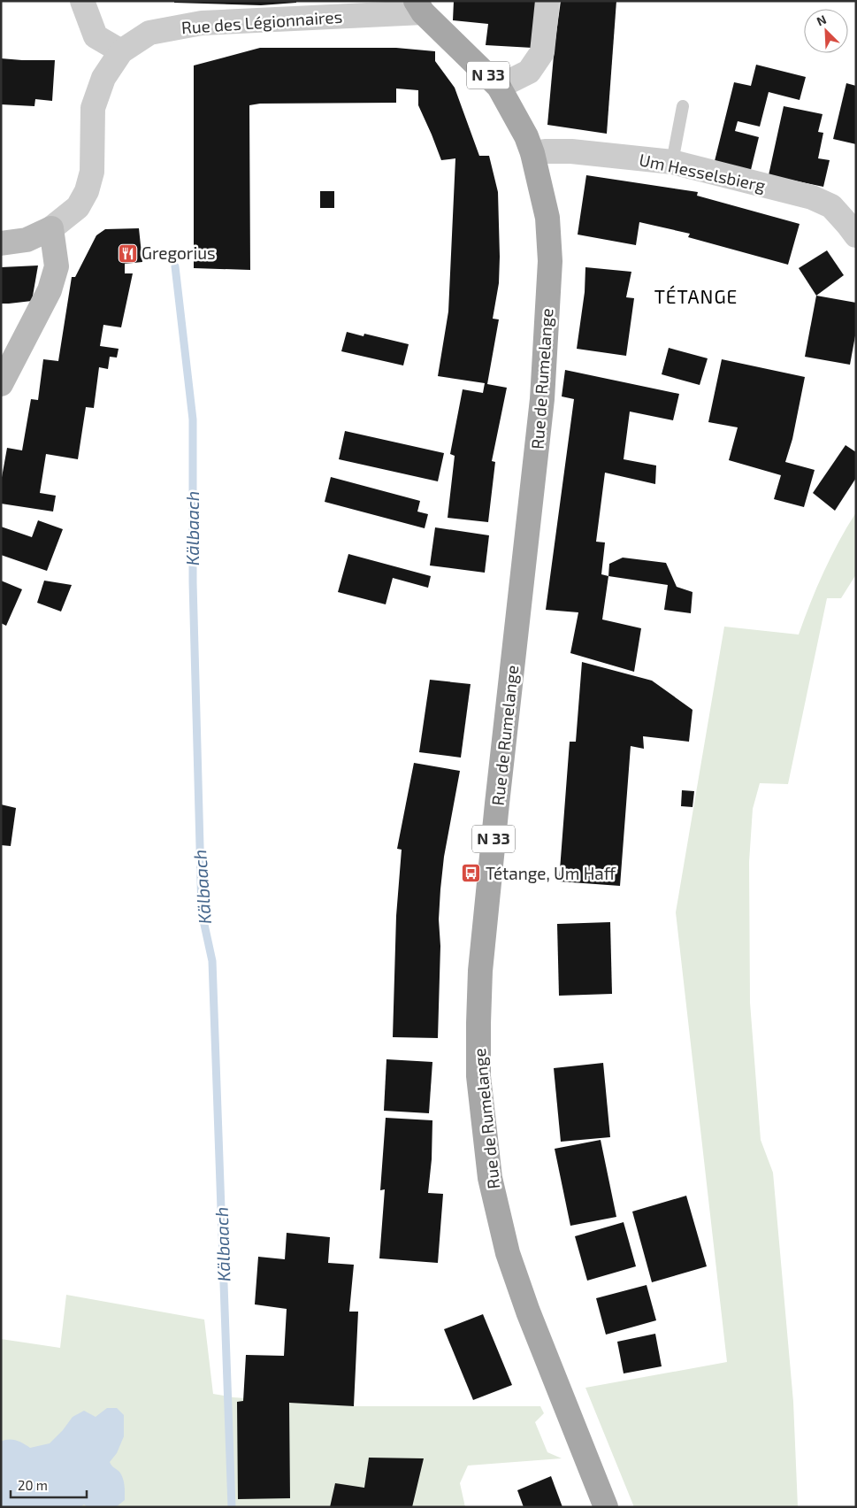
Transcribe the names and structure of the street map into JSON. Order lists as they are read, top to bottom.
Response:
{
  "streets": {
    "main road": ["N 33", "Rue de Rumelange"],
    "street": ["Rue des Légionnaires", "Um Hesselsbierg"]
  },
  "crossings": [
    ["Rue des Légionnaires", "Rue de Rumelange"],
    ["Um Hesselsbierg", "Rue de Rumelange"]
  ],
  "districts": ["TÉTANGE"],
  "water": ["Kälbaach"],
  "places": {
    "restaurant": ["Gregorius"],
    "bus stop": ["Tétange, Um Haff"]
  },
  "scale_bar": "20 m",
  "north": "top left"
}
